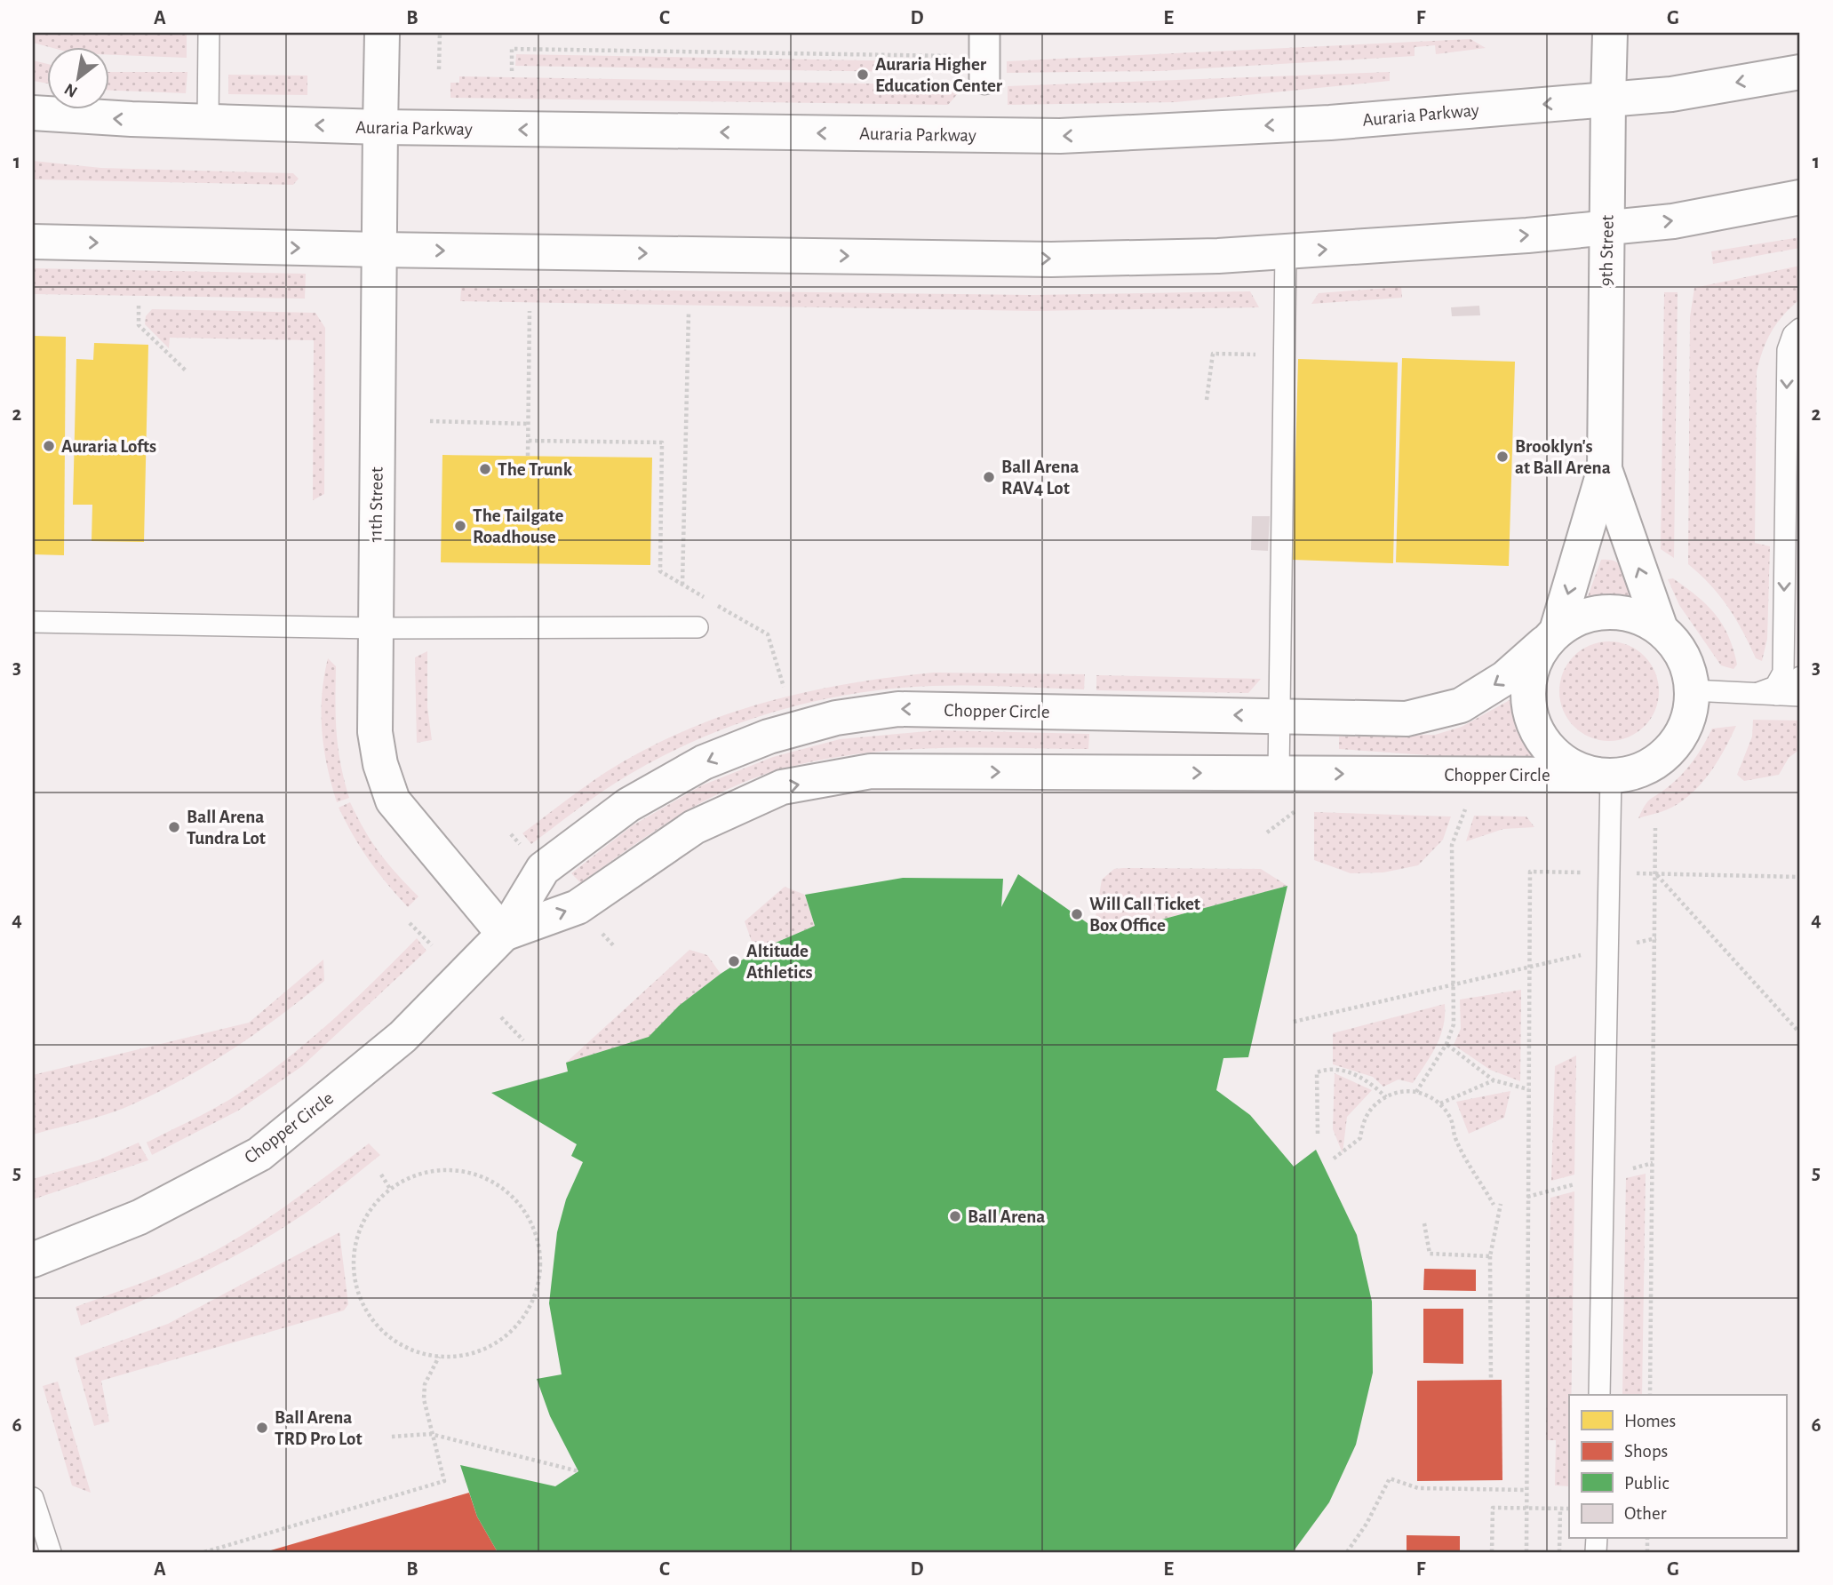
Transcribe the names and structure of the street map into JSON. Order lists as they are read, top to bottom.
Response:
{
  "streets": {
    "street": [
      "Auraria Parkway",
      "9th Street",
      "11th Street",
      "Chopper Circle"
    ]
  },
  "crossings": [
    ["Auraria Parkway", "9th Street"],
    ["Auraria Parkway", "11th Street"],
    ["9th Street", "Chopper Circle"],
    ["11th Street", "Chopper Circle"]
  ],
  "places": [
    "Auraria Higher Education Center",
    "Auraria Lofts",
    "Brooklyn's at Ball Arena",
    "The Trunk",
    "Ball Arena RAV4 Lot",
    "The Tailgate Roadhouse",
    "Ball Arena Tundra Lot",
    "Will Call Ticket Box Office",
    "Altitude Athletics",
    "Ball Arena",
    "Ball Arena TRD Pro Lot"
  ],
  "legend": [
    "Homes",
    "Shops",
    "Public",
    "Other"
  ],
  "north": "bottom left",
  "grid": {
    "columns": [
      "A",
      "B",
      "C",
      "D",
      "E",
      "F",
      "G"
    ],
    "rows": [
      "1",
      "2",
      "3",
      "4",
      "5",
      "6"
    ]
  }
}
